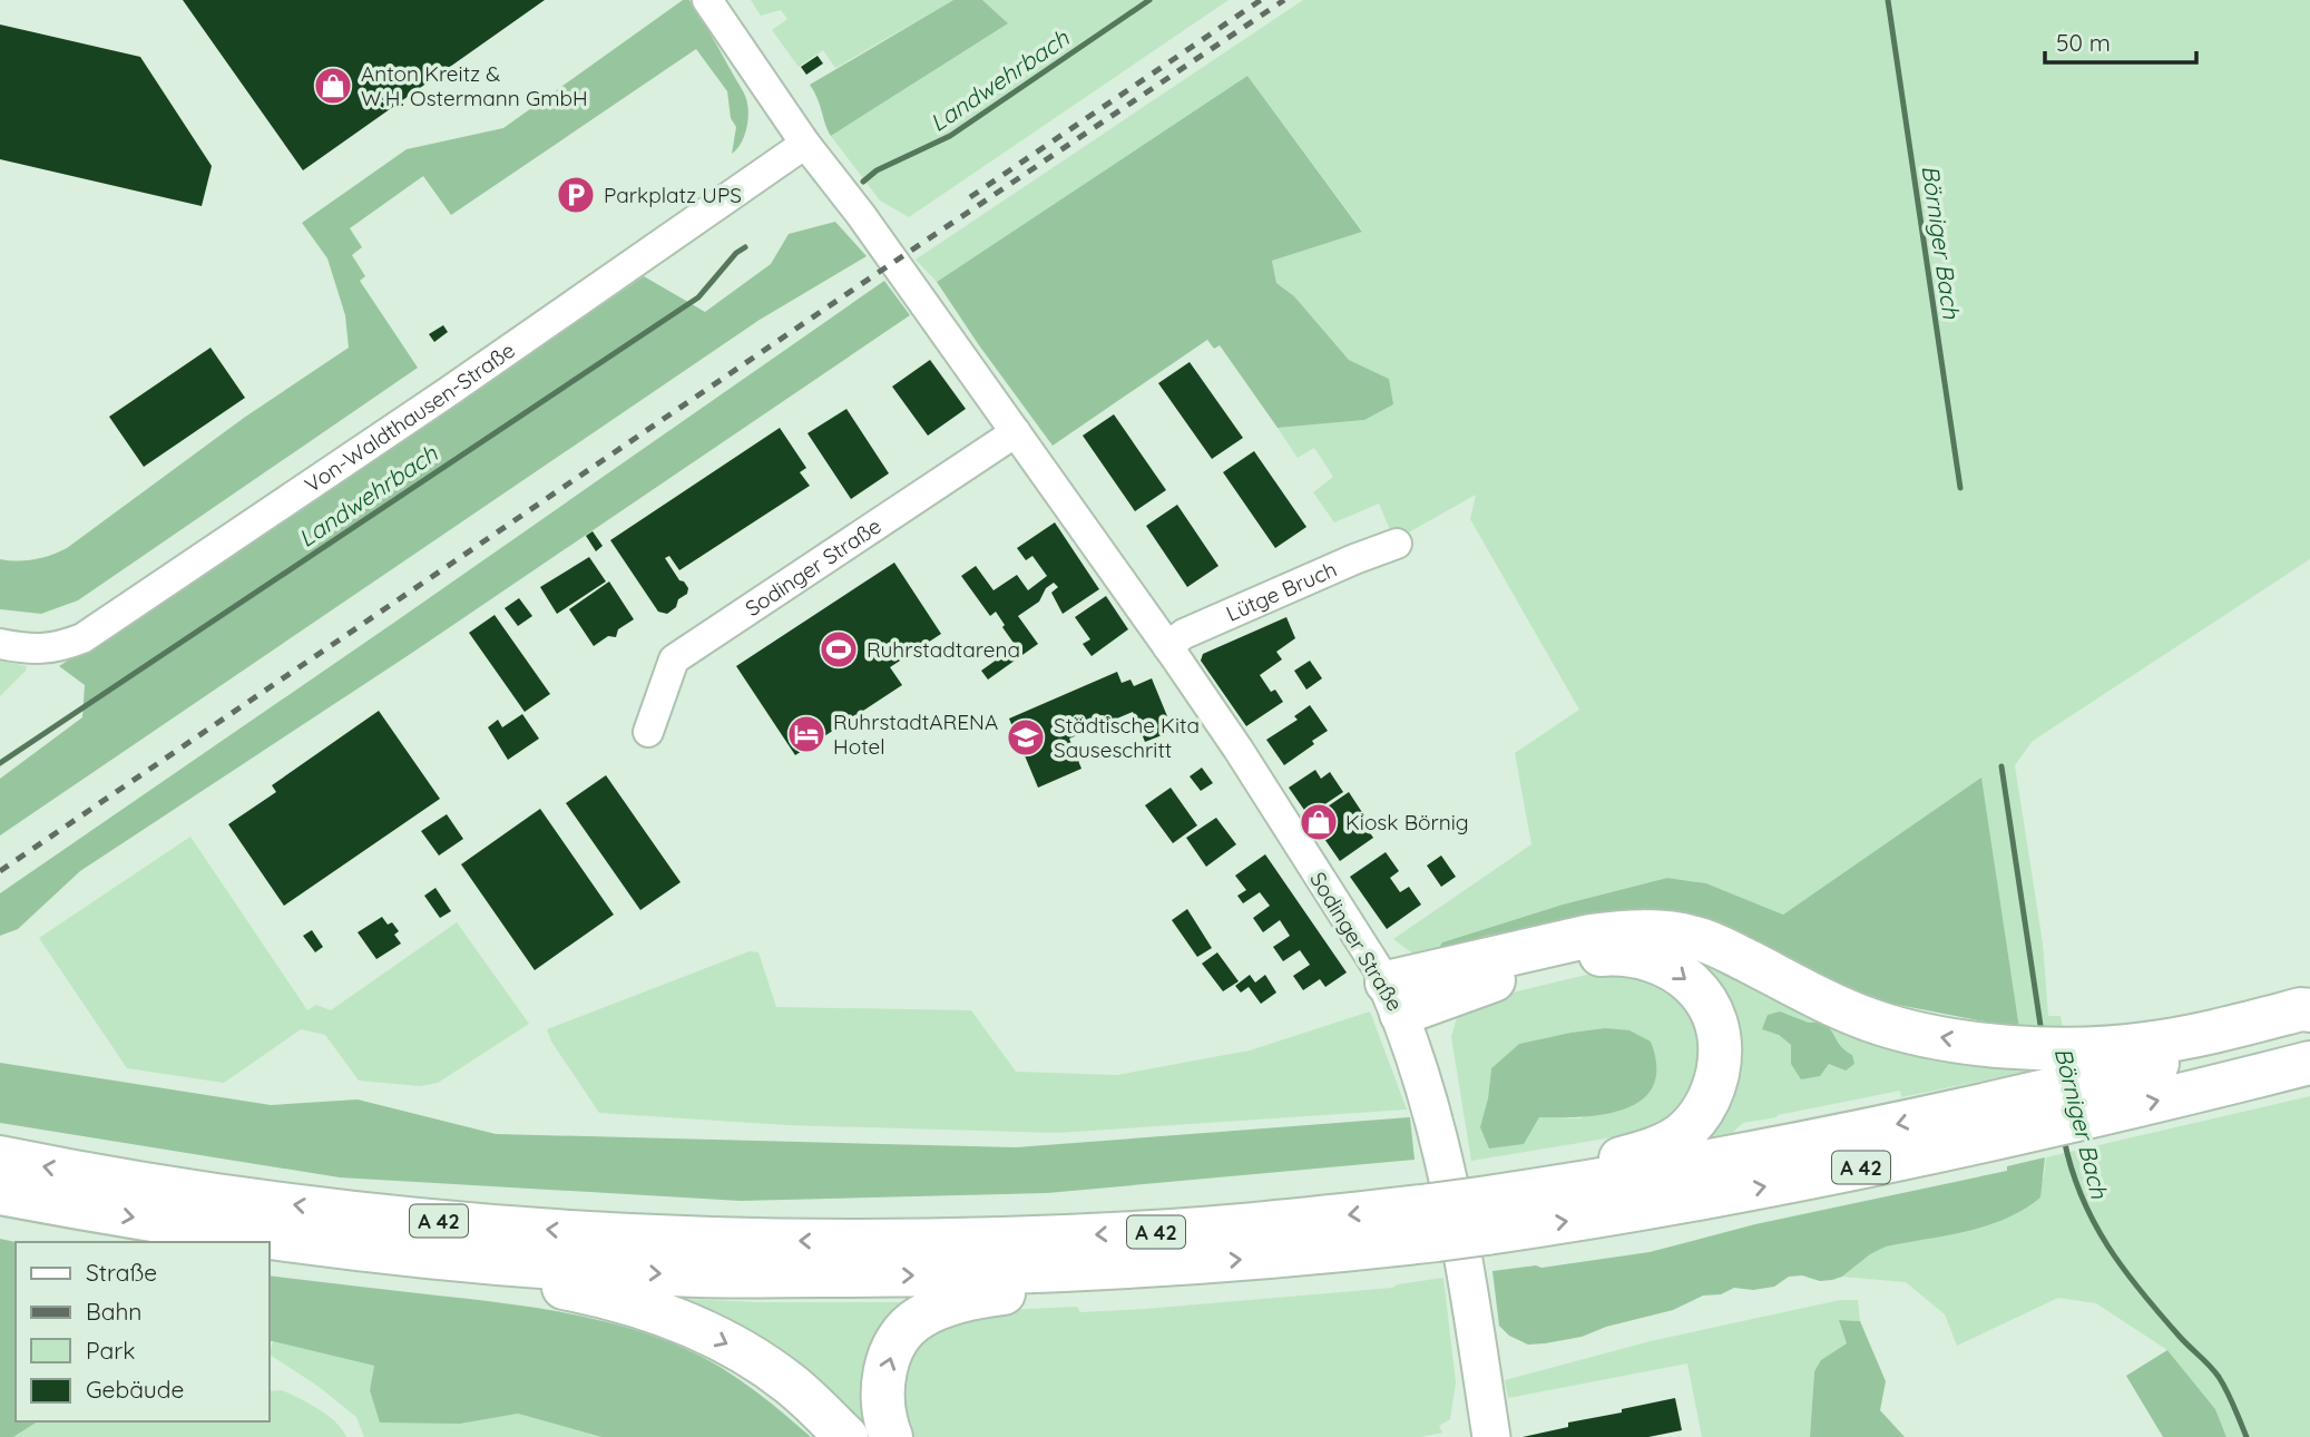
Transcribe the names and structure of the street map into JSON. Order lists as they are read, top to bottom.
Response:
{
  "streets": {
    "highway": ["A 42"],
    "main road": ["Sodinger Straße"],
    "street": ["Von-Waldthausen-Straße", "Lütge Bruch"]
  },
  "crossings": [
    ["Von-Waldthausen-Straße", "Sodinger Straße"],
    ["Sodinger Straße", "Lütge Bruch"]
  ],
  "water": ["Landwehrbach", "Börniger Bach"],
  "places": {
    "shop": ["Anton Kreitz & W.H. Ostermann GmbH", "Kiosk Börnig"],
    "parking": ["Parkplatz UPS"],
    "sports": ["Ruhrstadtarena"],
    "hotel": ["RuhrstadtARENA Hotel"],
    "school or university": ["Städtische Kita Sauseschritt"]
  },
  "legend": [
    "Straße",
    "Bahn",
    "Park",
    "Gebäude"
  ],
  "scale_bar": "50 m"
}
